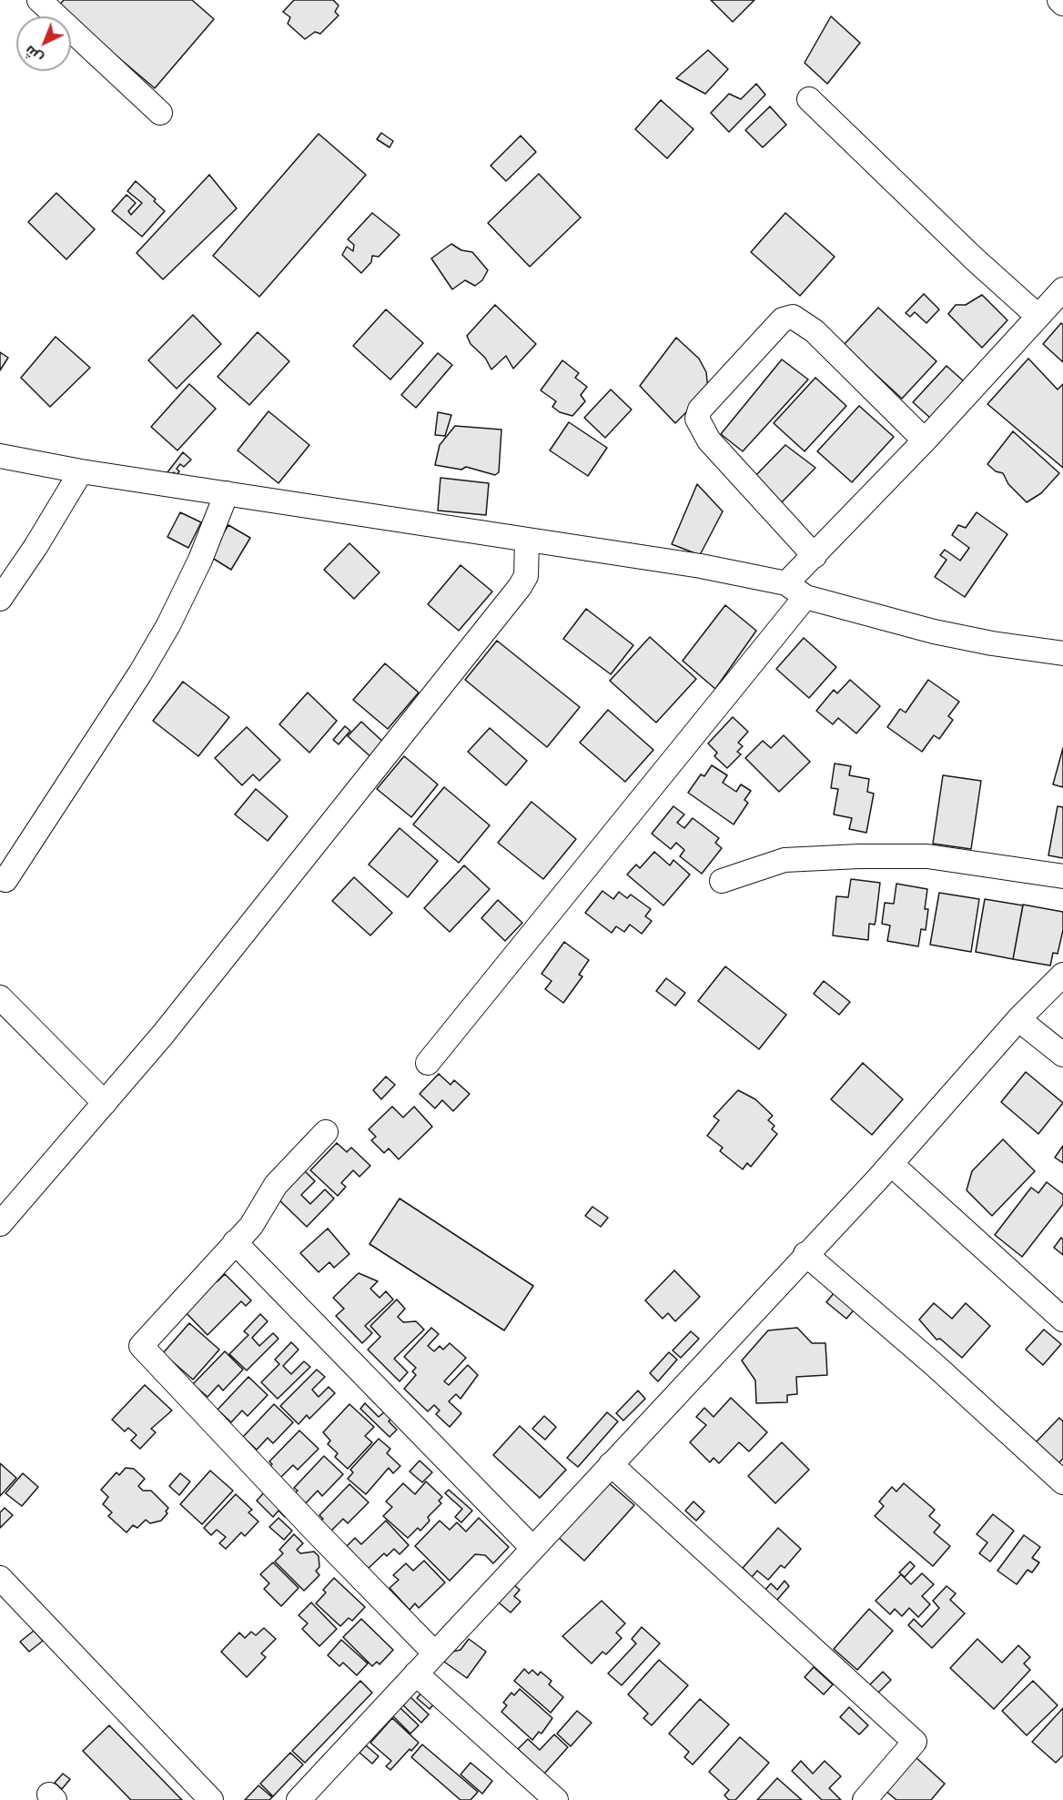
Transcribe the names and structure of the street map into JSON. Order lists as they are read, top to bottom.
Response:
{
  "north": "bottom left"
}
